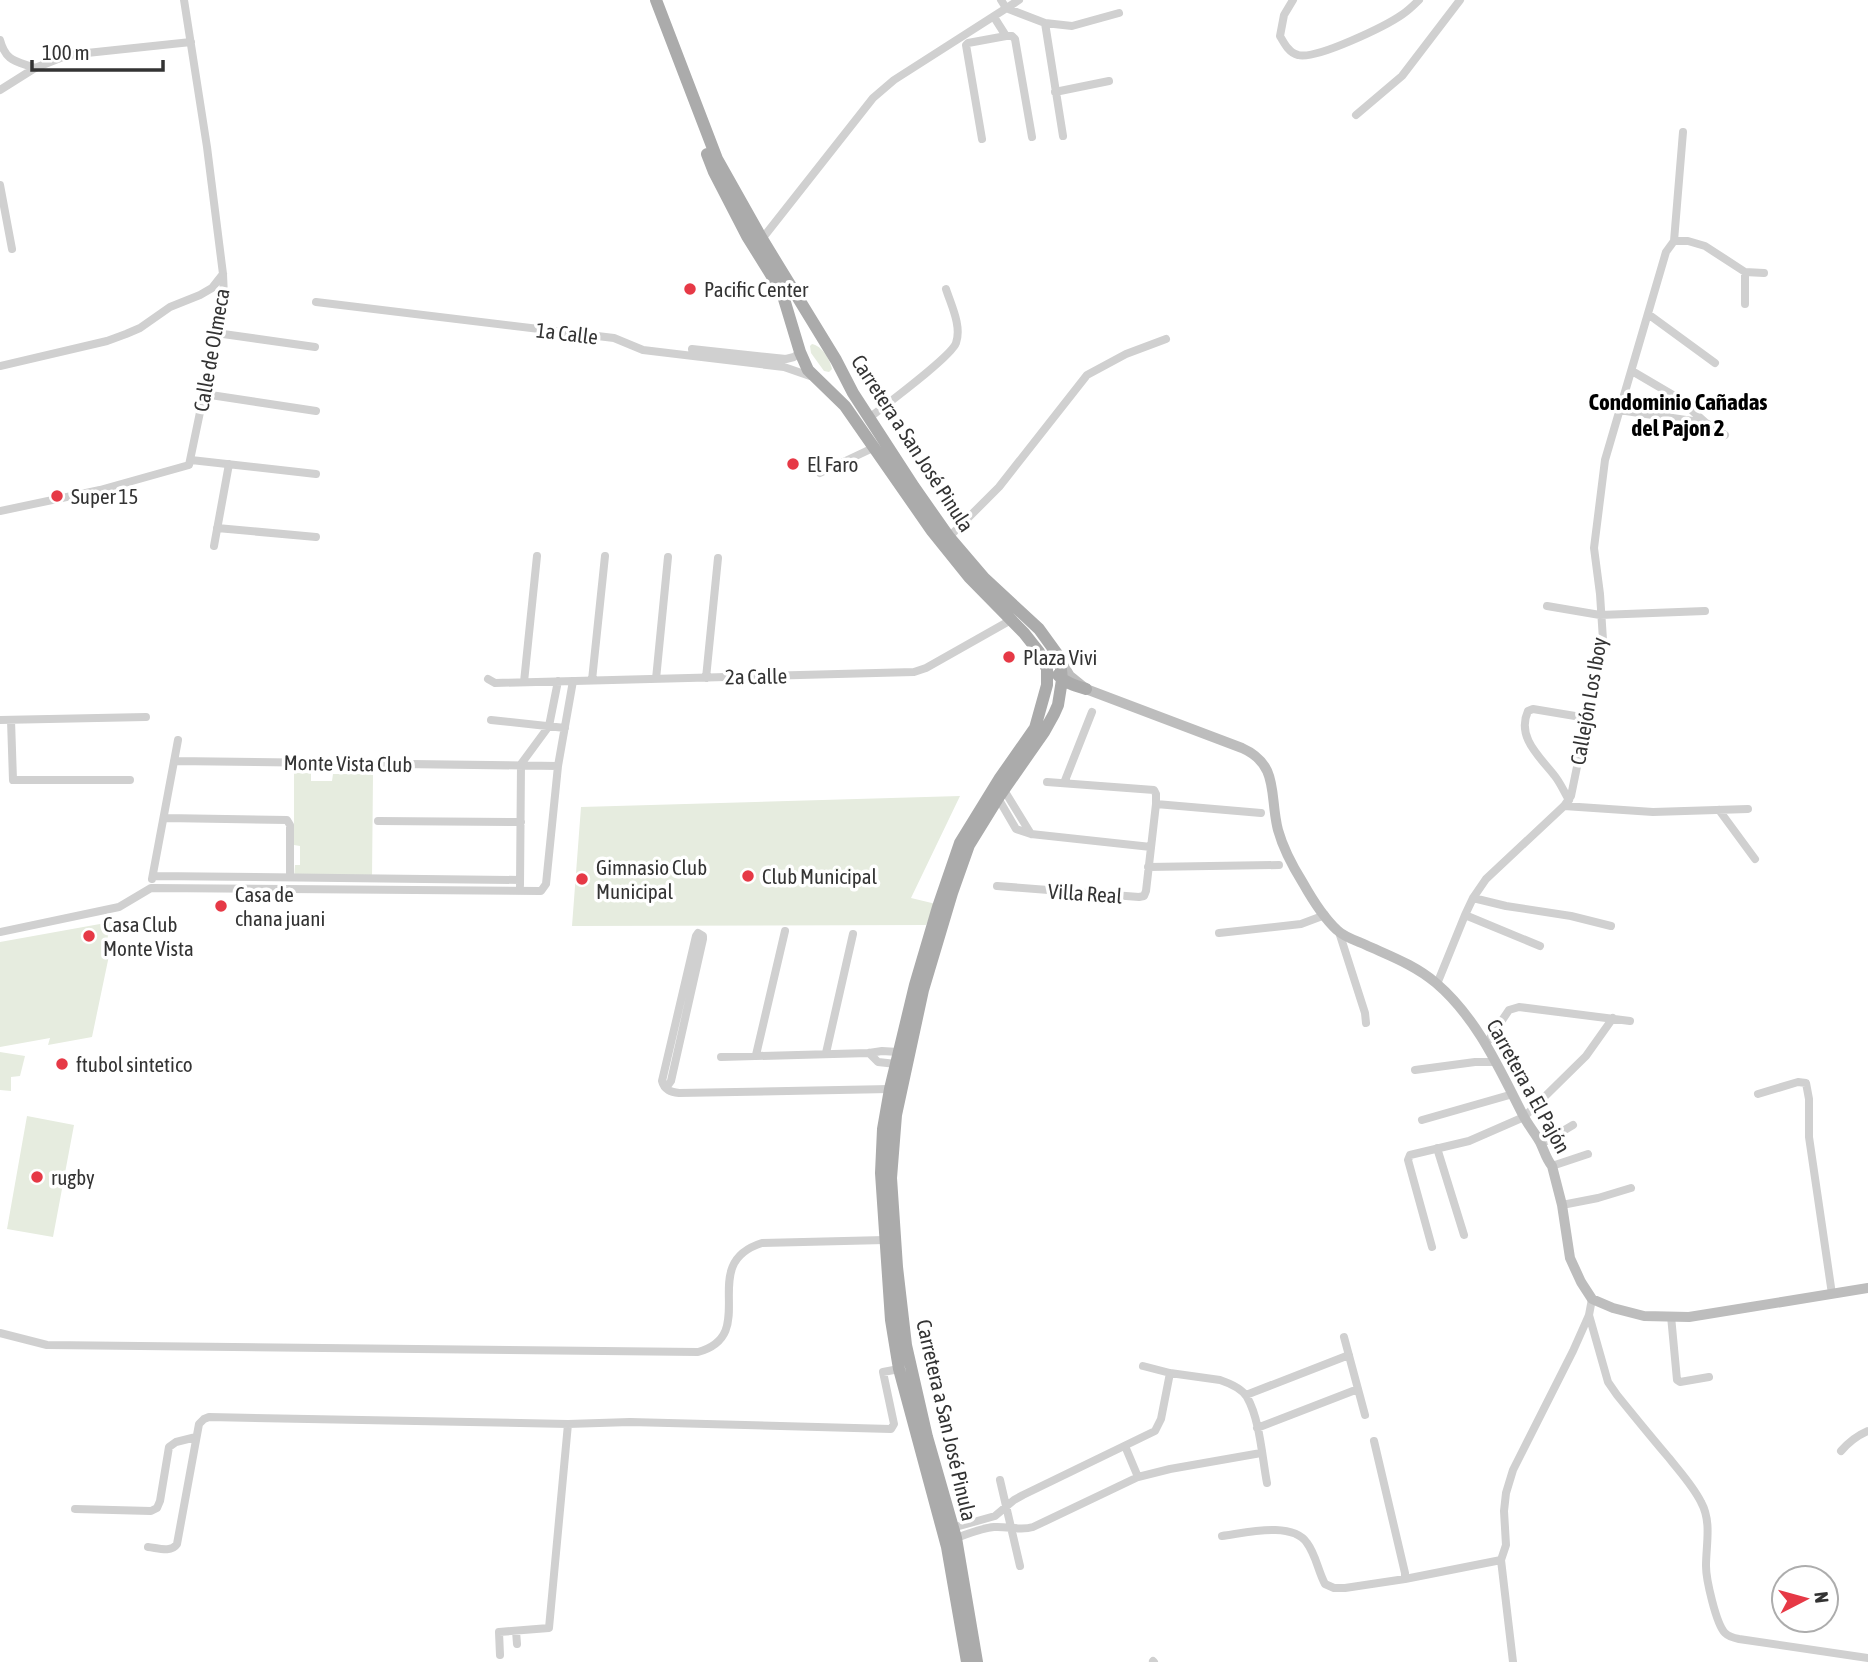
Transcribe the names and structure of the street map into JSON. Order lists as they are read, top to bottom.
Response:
{
  "streets": {
    "main road": ["Carretera a San José Pinula"],
    "street": [
      "1a Calle",
      "Calle de Olmeca",
      "2a Calle",
      "Callejón Los Iboy",
      "Monte Vista Club",
      "Villa Real",
      "Carretera a El Pajón"
    ]
  },
  "crossings": [
    ["1a Calle", "Carretera a San José Pinula"],
    ["Carretera a San José Pinula", "2a Calle"],
    ["Carretera a San José Pinula", "Carretera a El Pajón"]
  ],
  "districts": ["Condominio Cañadas del Pajon 2"],
  "places": [
    "Pacific Center",
    "El Faro",
    "Super 15",
    "Plaza Vivi",
    "Club Municipal",
    "Gimnasio Club Municipal",
    "Casa de chana juani",
    "Casa Club Monte Vista",
    "ftubol sintetico",
    "rugby"
  ],
  "scale_bar": "100 m",
  "north": "right"
}
